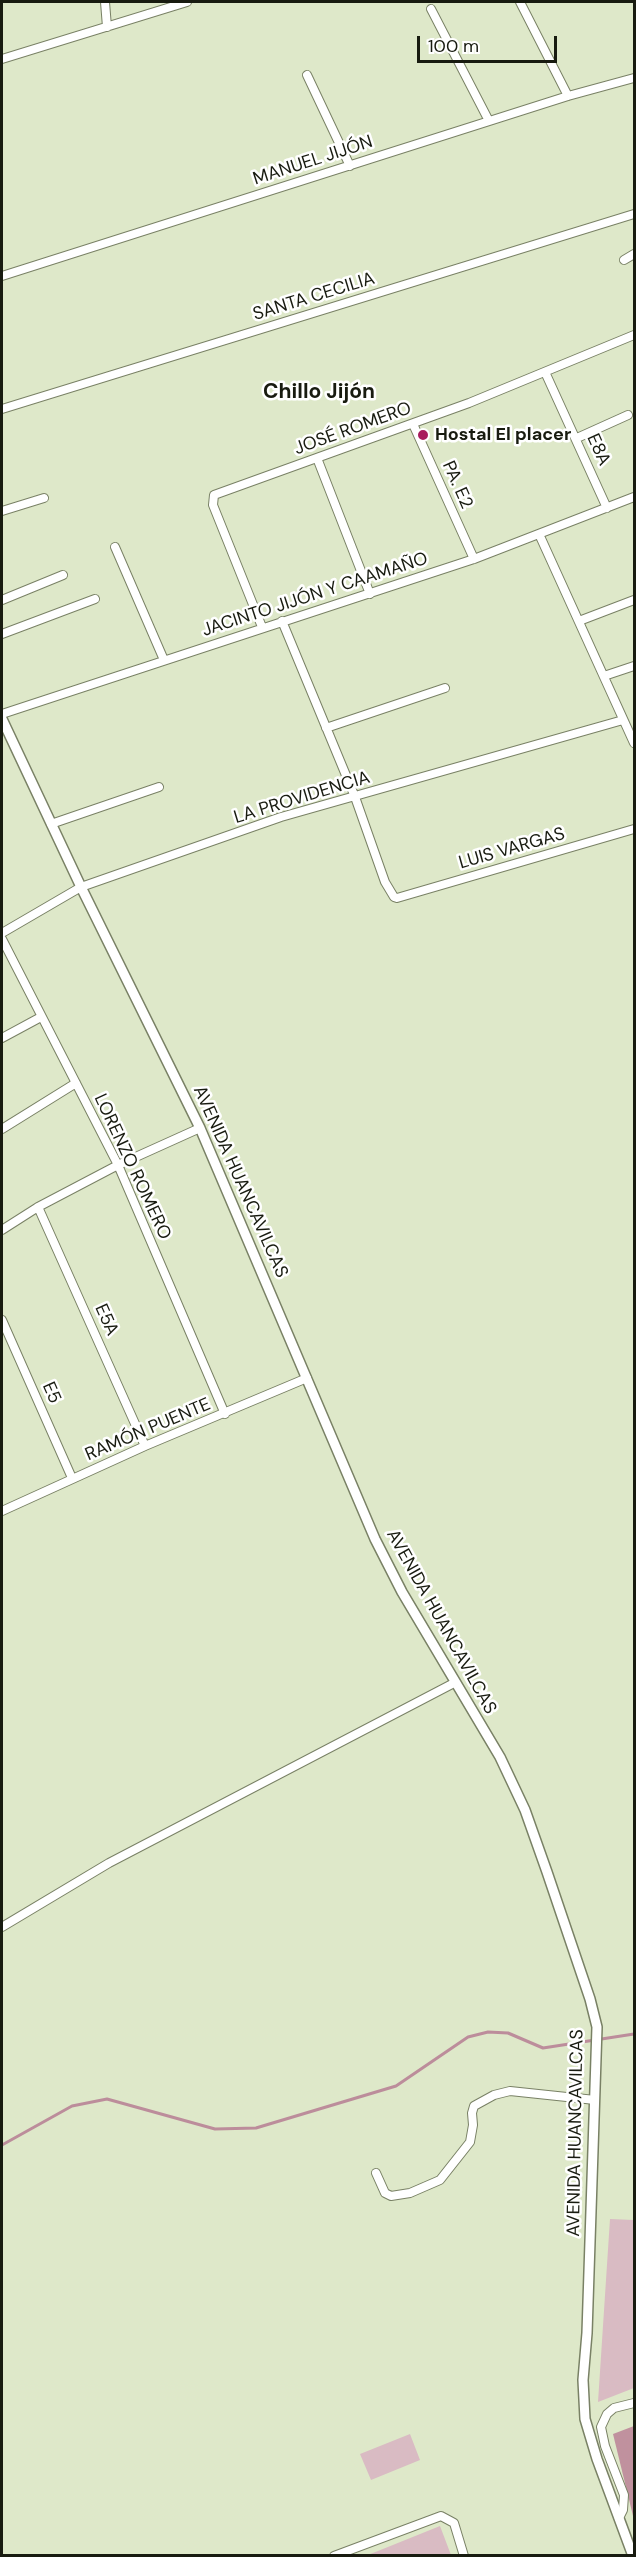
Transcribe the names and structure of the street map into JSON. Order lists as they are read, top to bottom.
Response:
{
  "streets": {
    "street": [
      "MANUEL JIJÓN",
      "SANTA CECILIA",
      "JOSÉ ROMERO",
      "E8A",
      "PA. E2",
      "JACINTO JIJÓN Y CAAMAÑO",
      "LA PROVIDENCIA",
      "LUIS VARGAS",
      "LORENZO ROMERO",
      "AVENIDA HUANCAVILCAS",
      "E5A",
      "E5",
      "RAMÓN PUENTE"
    ]
  },
  "crossings": [
    ["JOSÉ ROMERO", "E8A"],
    ["JOSÉ ROMERO", "PA. E2"],
    ["JOSÉ ROMERO", "JACINTO JIJÓN Y CAAMAÑO"],
    ["E8A", "JACINTO JIJÓN Y CAAMAÑO"],
    ["PA. E2", "JACINTO JIJÓN Y CAAMAÑO"],
    ["LA PROVIDENCIA", "LUIS VARGAS"],
    ["LA PROVIDENCIA", "AVENIDA HUANCAVILCAS"],
    ["LORENZO ROMERO", "RAMÓN PUENTE"],
    ["AVENIDA HUANCAVILCAS", "RAMÓN PUENTE"],
    ["E5A", "RAMÓN PUENTE"],
    ["E5", "RAMÓN PUENTE"]
  ],
  "districts": ["Chillo Jijón"],
  "places": ["Hostal El placer"],
  "scale_bar": "100 m"
}
